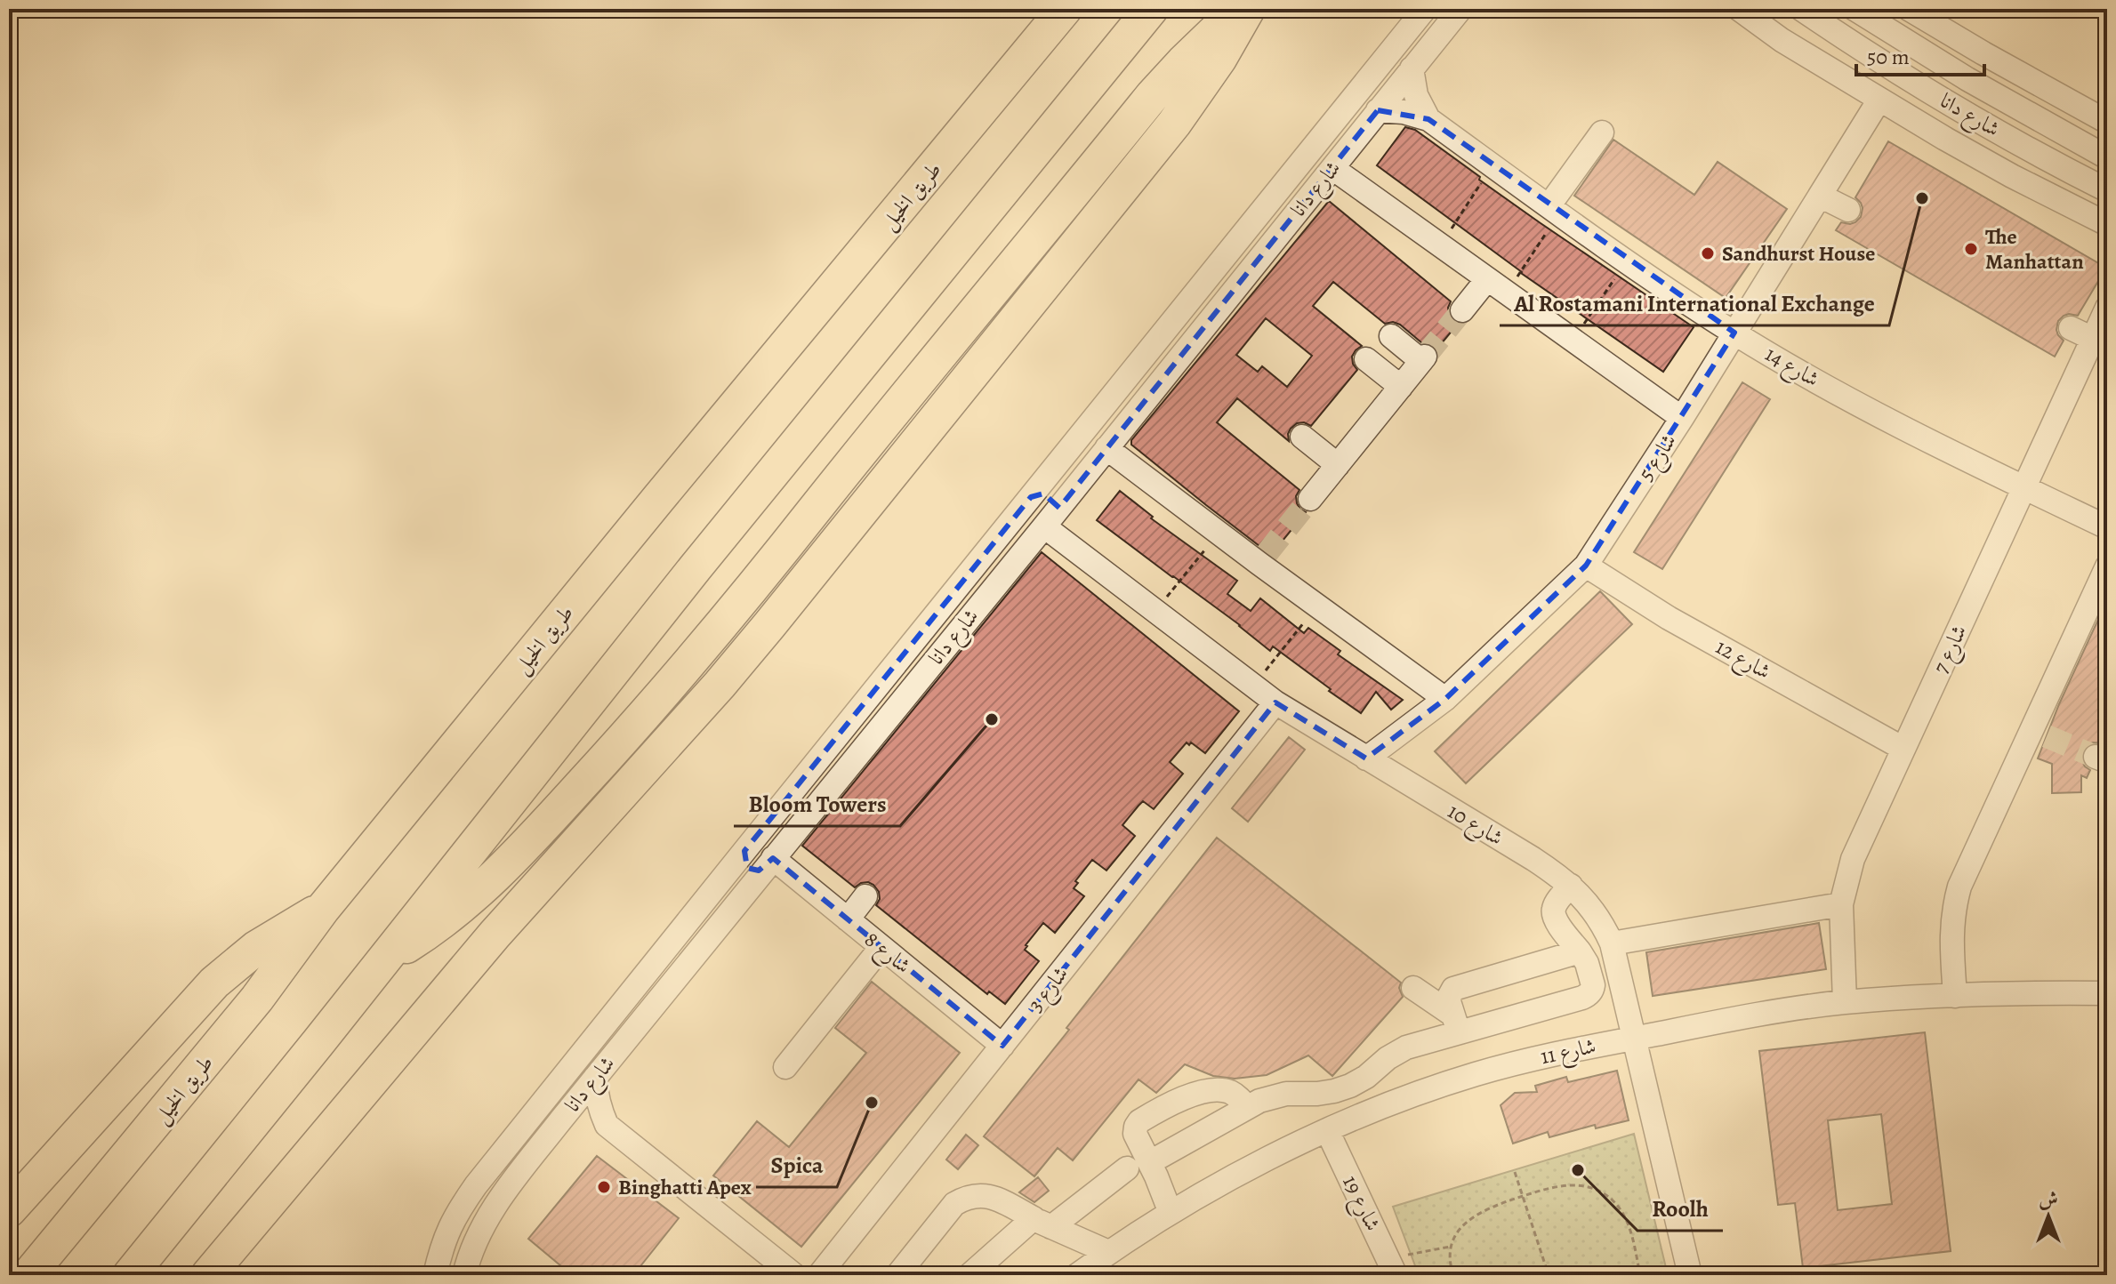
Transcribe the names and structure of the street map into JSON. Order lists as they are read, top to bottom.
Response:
{
  "streets": {
    "highway": ["طريق الخيل"],
    "street": [
      "شارع دانا",
      "شارع 14",
      "شارع 5",
      "شارع 7",
      "شارع 12",
      "شارع 10",
      "شارع 8",
      "شارع 3",
      "شارع 11",
      "شارع 19"
    ]
  },
  "crossings": [
    ["شارع دانا", "شارع 14"],
    ["شارع دانا", "شارع 10"],
    ["شارع دانا", "شارع 8"],
    ["شارع 14", "شارع 5"],
    ["شارع 14", "شارع 7"],
    ["شارع 5", "شارع 12"],
    ["شارع 5", "شارع 10"],
    ["شارع 7", "شارع 12"],
    ["شارع 7", "شارع 11"],
    ["شارع 10", "شارع 3"],
    ["شارع 10", "شارع 11"],
    ["شارع 8", "شارع 3"],
    ["شارع 11", "شارع 19"]
  ],
  "places": [
    "Al Rostamani International Exchange",
    "The Manhattan",
    "Sandhurst House",
    "Bloom Towers",
    "Spica",
    "Roolh",
    "Binghatti Apex"
  ],
  "scale_bar": "50 m",
  "north": "top"
}
